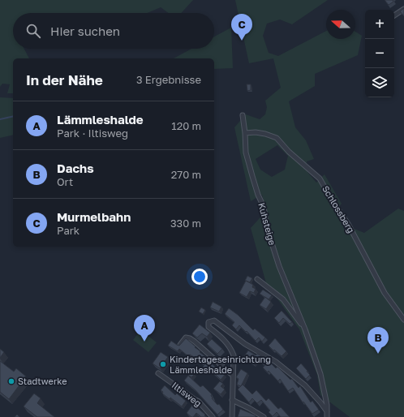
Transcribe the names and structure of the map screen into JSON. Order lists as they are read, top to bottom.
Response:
{
  "streets": {
    "street": ["Schlossberg", "Kuhsteige", "Iltisweg"]
  },
  "crossings": [
    ["Schlossberg", "Kuhsteige"]
  ],
  "places": ["Kindertageseinrichtung Lämmleshalde", "Stadtwerke"],
  "north": "left",
  "page": {
    "map_buttons": ["+", "−"],
    "search": "Hier suchen",
    "pins": ["C", "A", "B"],
    "heading": ["In der Nähe", "3 Ergebnisse"],
    "list": [
      {
        "mark": "A",
        "name": "Lämmleshalde",
        "note": "Park · Iltisweg",
        "value": "120 m"
      },
      {
        "mark": "B",
        "name": "Dachs",
        "note": "Ort",
        "value": "270 m"
      },
      {
        "mark": "C",
        "name": "Murmelbahn",
        "note": "Park",
        "value": "330 m"
      }
    ]
  }
}
